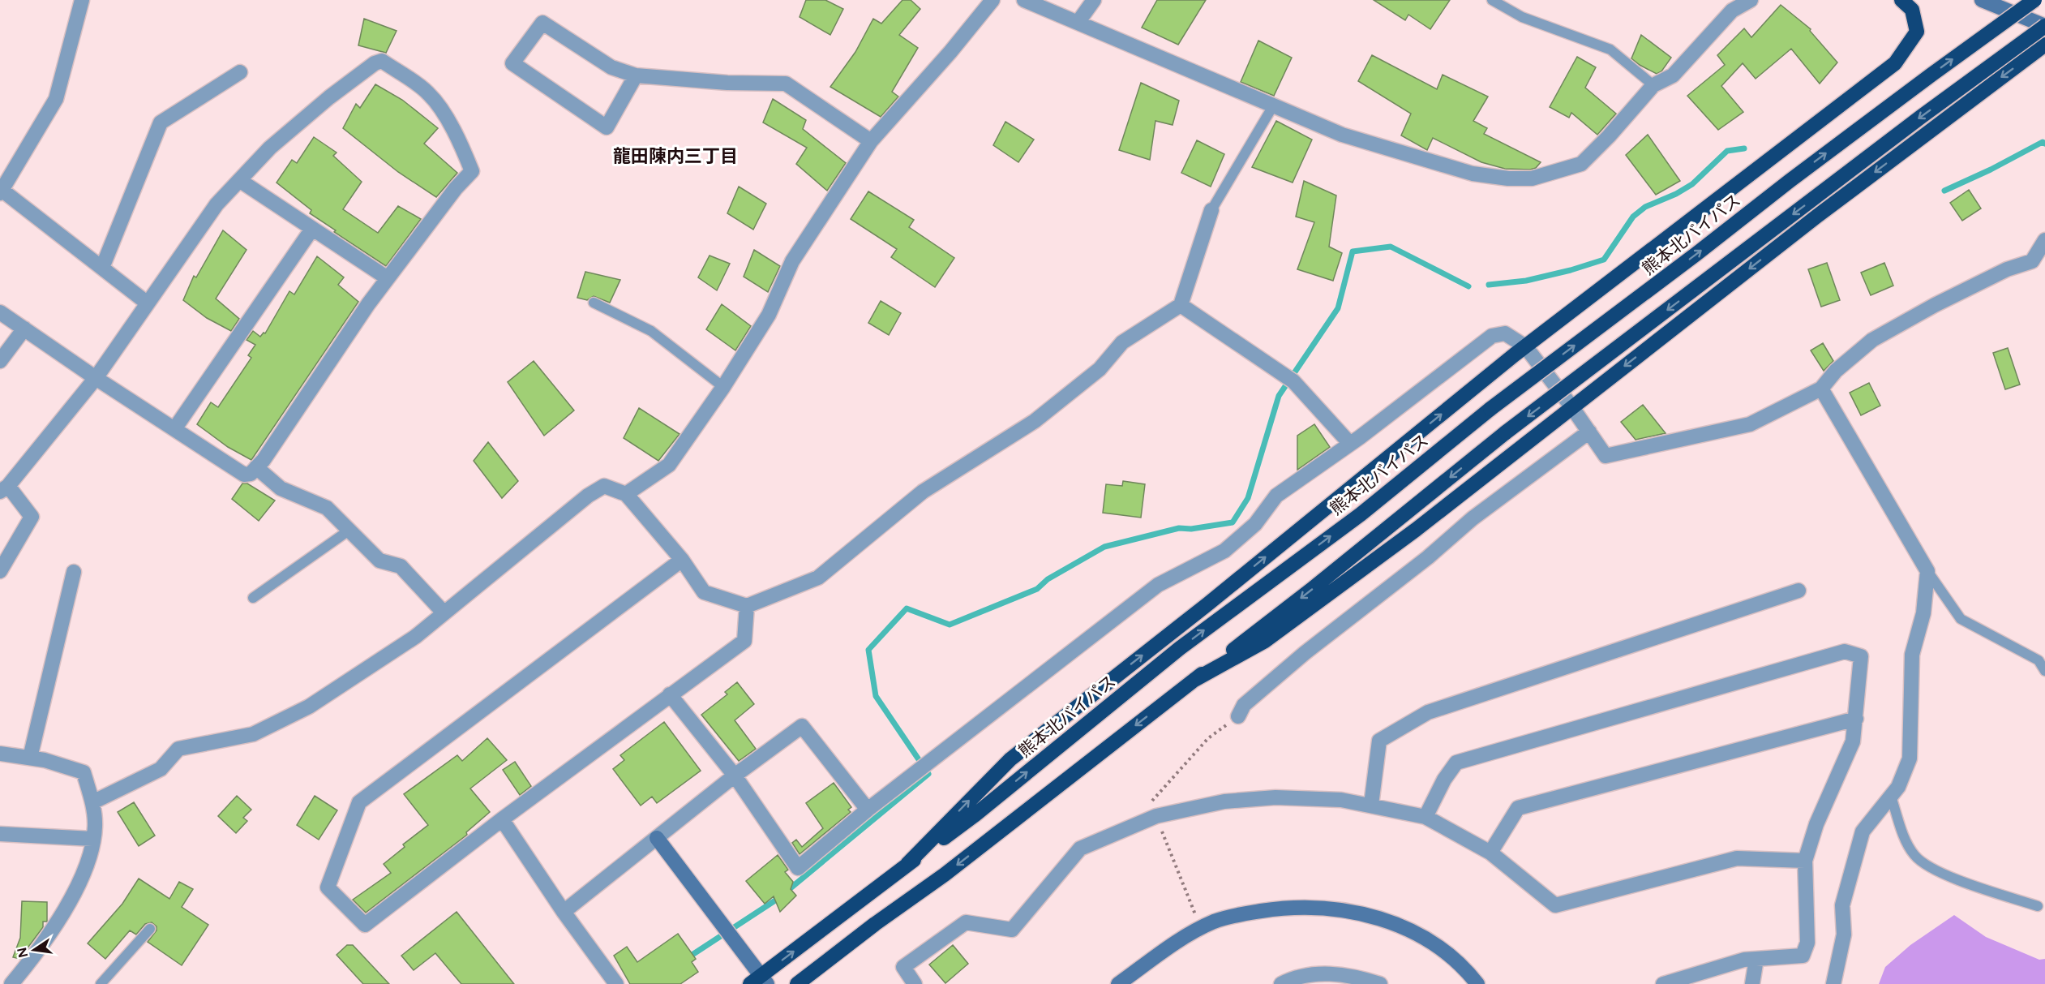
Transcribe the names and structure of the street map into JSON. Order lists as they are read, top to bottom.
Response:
{
  "streets": {
    "highway": ["熊本北バイパス"]
  },
  "districts": ["龍田陳内三丁目"],
  "north": "left"
}
